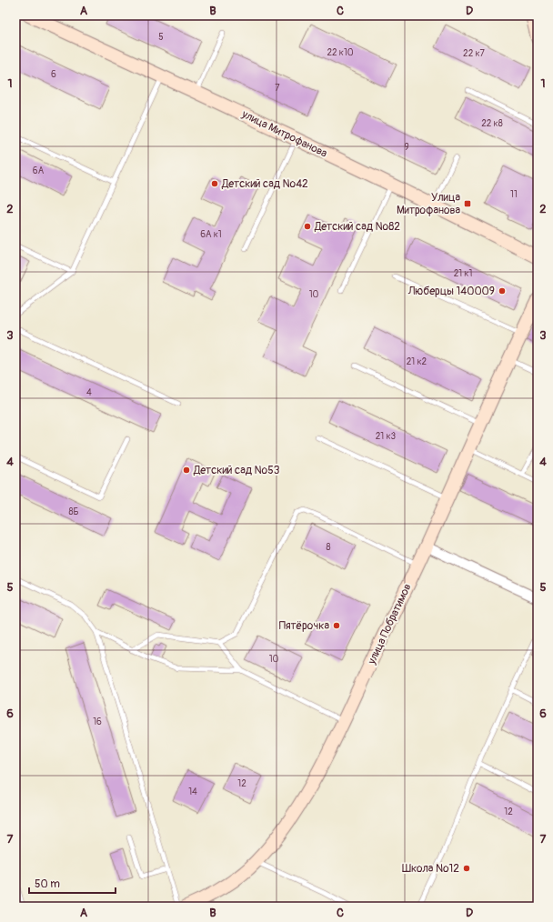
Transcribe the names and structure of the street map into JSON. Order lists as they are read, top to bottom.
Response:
{
  "streets": {
    "street": ["улица Митрофанова", "улица Побратимов"]
  },
  "places": {
    "other": [
      "Детский сад №42",
      "Детский сад №82",
      "Люберцы 140009",
      "Детский сад №53",
      "Пятёрочка",
      "Школа №12"
    ],
    "transit": ["Улица Митрофанова"]
  },
  "house_numbers": [
    "5",
    "22 к10",
    "22 к7",
    "6",
    "7",
    "22 к8",
    "9",
    "6А",
    "11",
    "6А к1",
    "21 к1",
    "10",
    "21 к2",
    "4",
    "21 к3",
    "8Б",
    "8",
    "10",
    "16",
    "12",
    "14",
    "12"
  ],
  "scale_bar": "50 m",
  "grid": {
    "columns": [
      "A",
      "B",
      "C",
      "D"
    ],
    "rows": [
      "1",
      "2",
      "3",
      "4",
      "5",
      "6",
      "7"
    ]
  }
}
